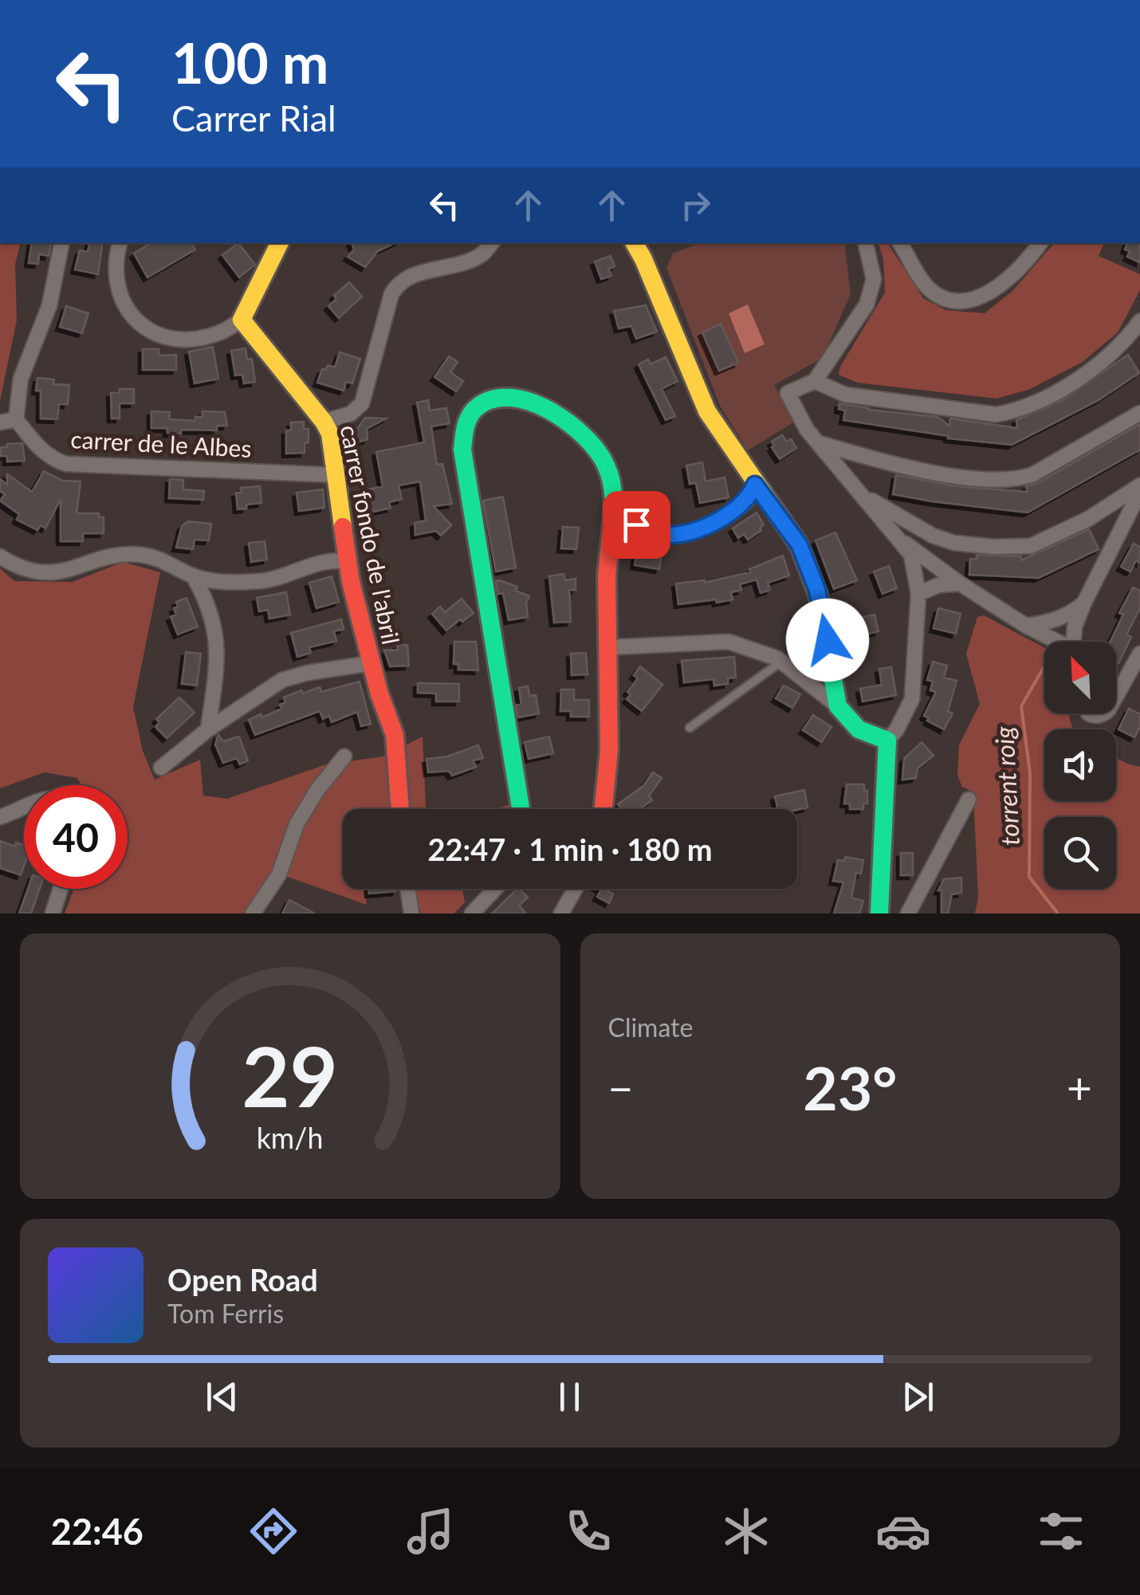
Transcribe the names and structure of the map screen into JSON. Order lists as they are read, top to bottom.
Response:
{
  "streets": {
    "street": ["carrer de le Albes", "carrer fondo de l'abril"]
  },
  "crossings": [
    ["carrer de le Albes", "carrer fondo de l'abril"]
  ],
  "water": ["torrent roig"],
  "north": "top left",
  "page": {
    "turn": ["100 m", "Carrer Rial"],
    "limit": "40",
    "trip": "22:47 · 1 min · 180 m",
    "tile": "Climate",
    "heat": ["−", "23°", "+"],
    "song": ["Open Road", "Tom Ferris"],
    "tabs": "22:46",
    "gauge": ["29", "km/h"]
  }
}
